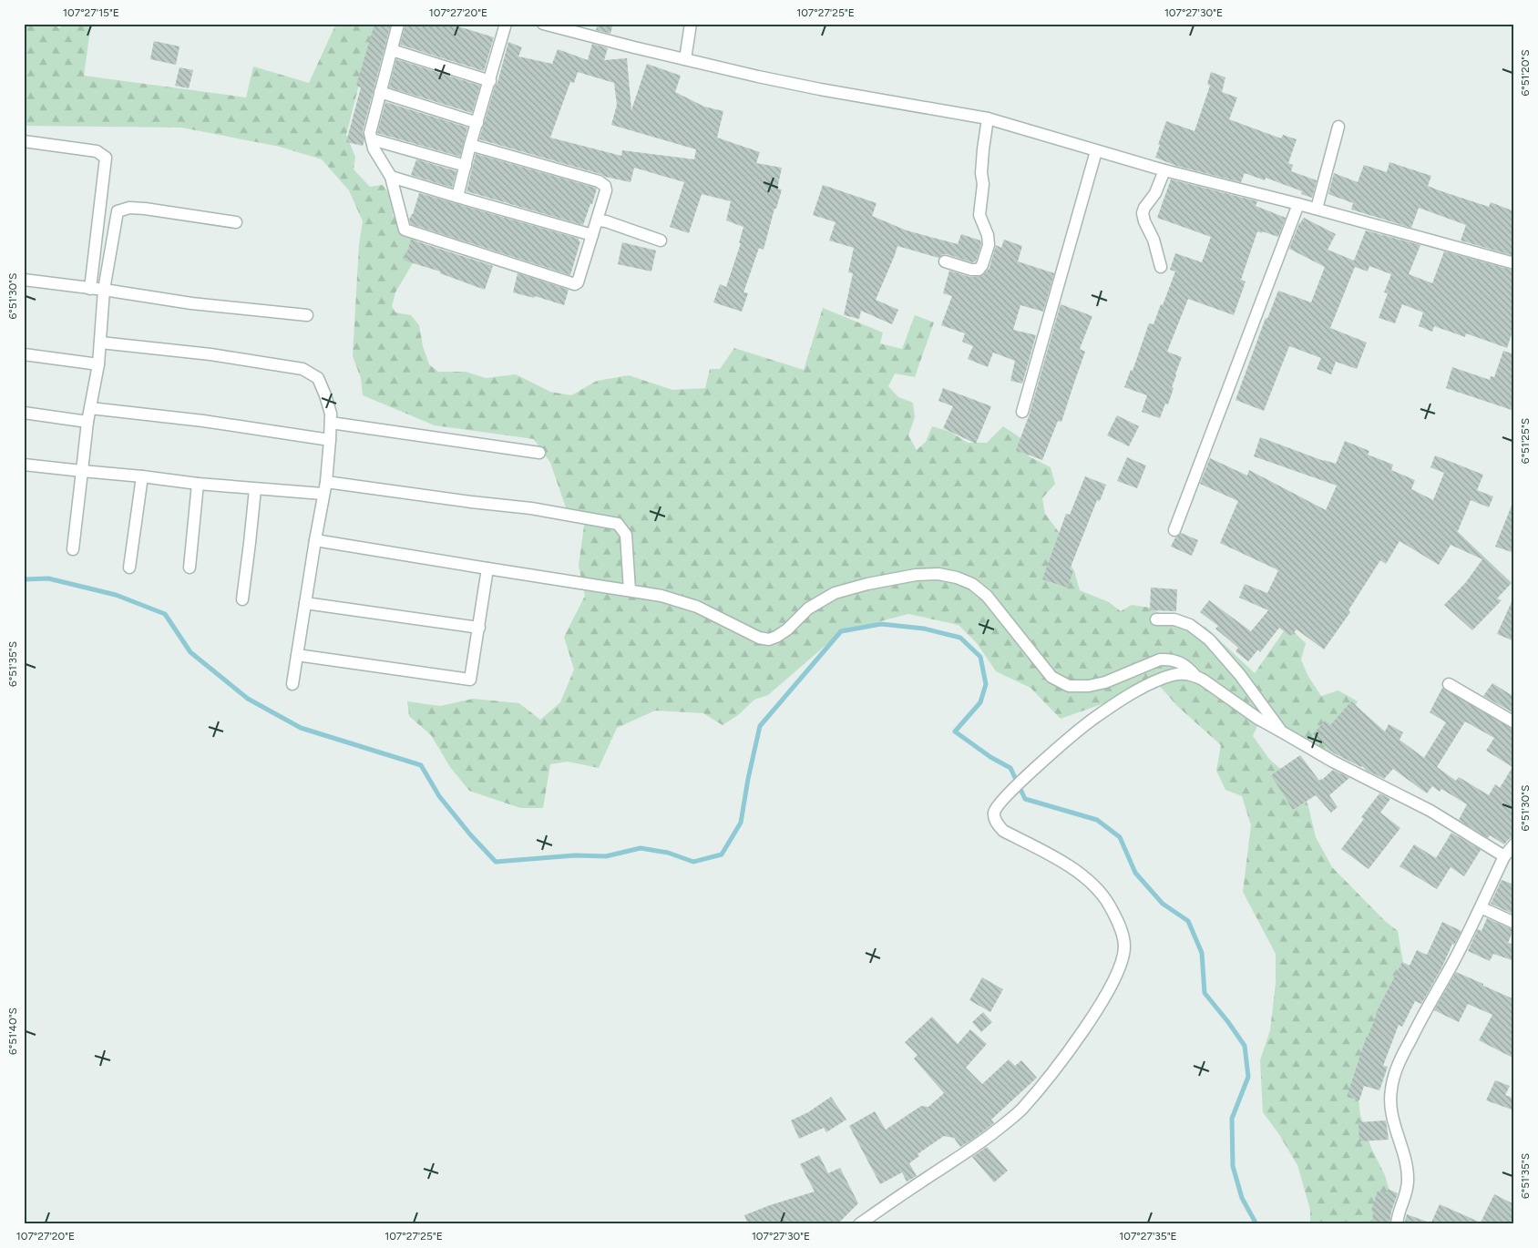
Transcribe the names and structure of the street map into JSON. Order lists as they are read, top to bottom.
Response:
{
  "coordinates": [
    "107°27'15\"E",
    "107°27'20\"E",
    "107°27'25\"E",
    "107°27'30\"E",
    "6°51'20\"S",
    "6°51'30\"S",
    "6°51'25\"S",
    "6°51'35\"S",
    "6°51'40\"S",
    "107°27'35\"E"
  ]
}
